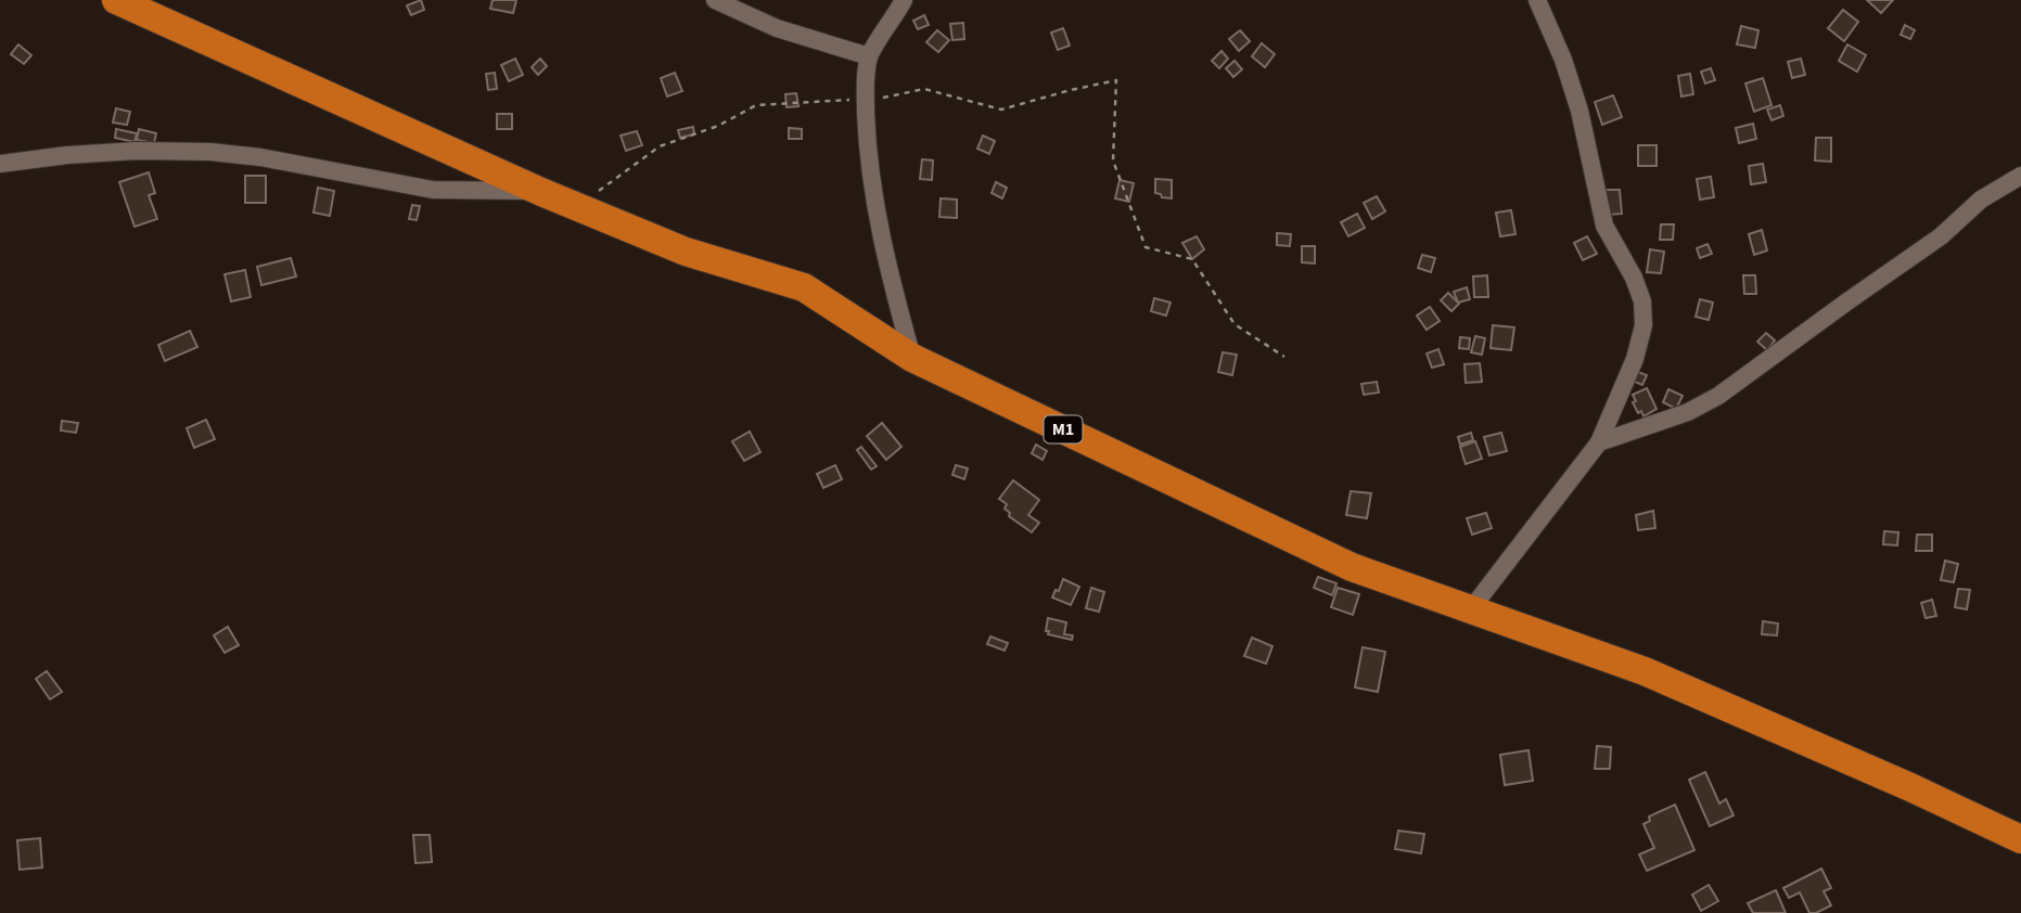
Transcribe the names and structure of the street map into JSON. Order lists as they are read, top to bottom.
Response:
{
  "streets": {
    "highway": ["M1"]
  }
}
